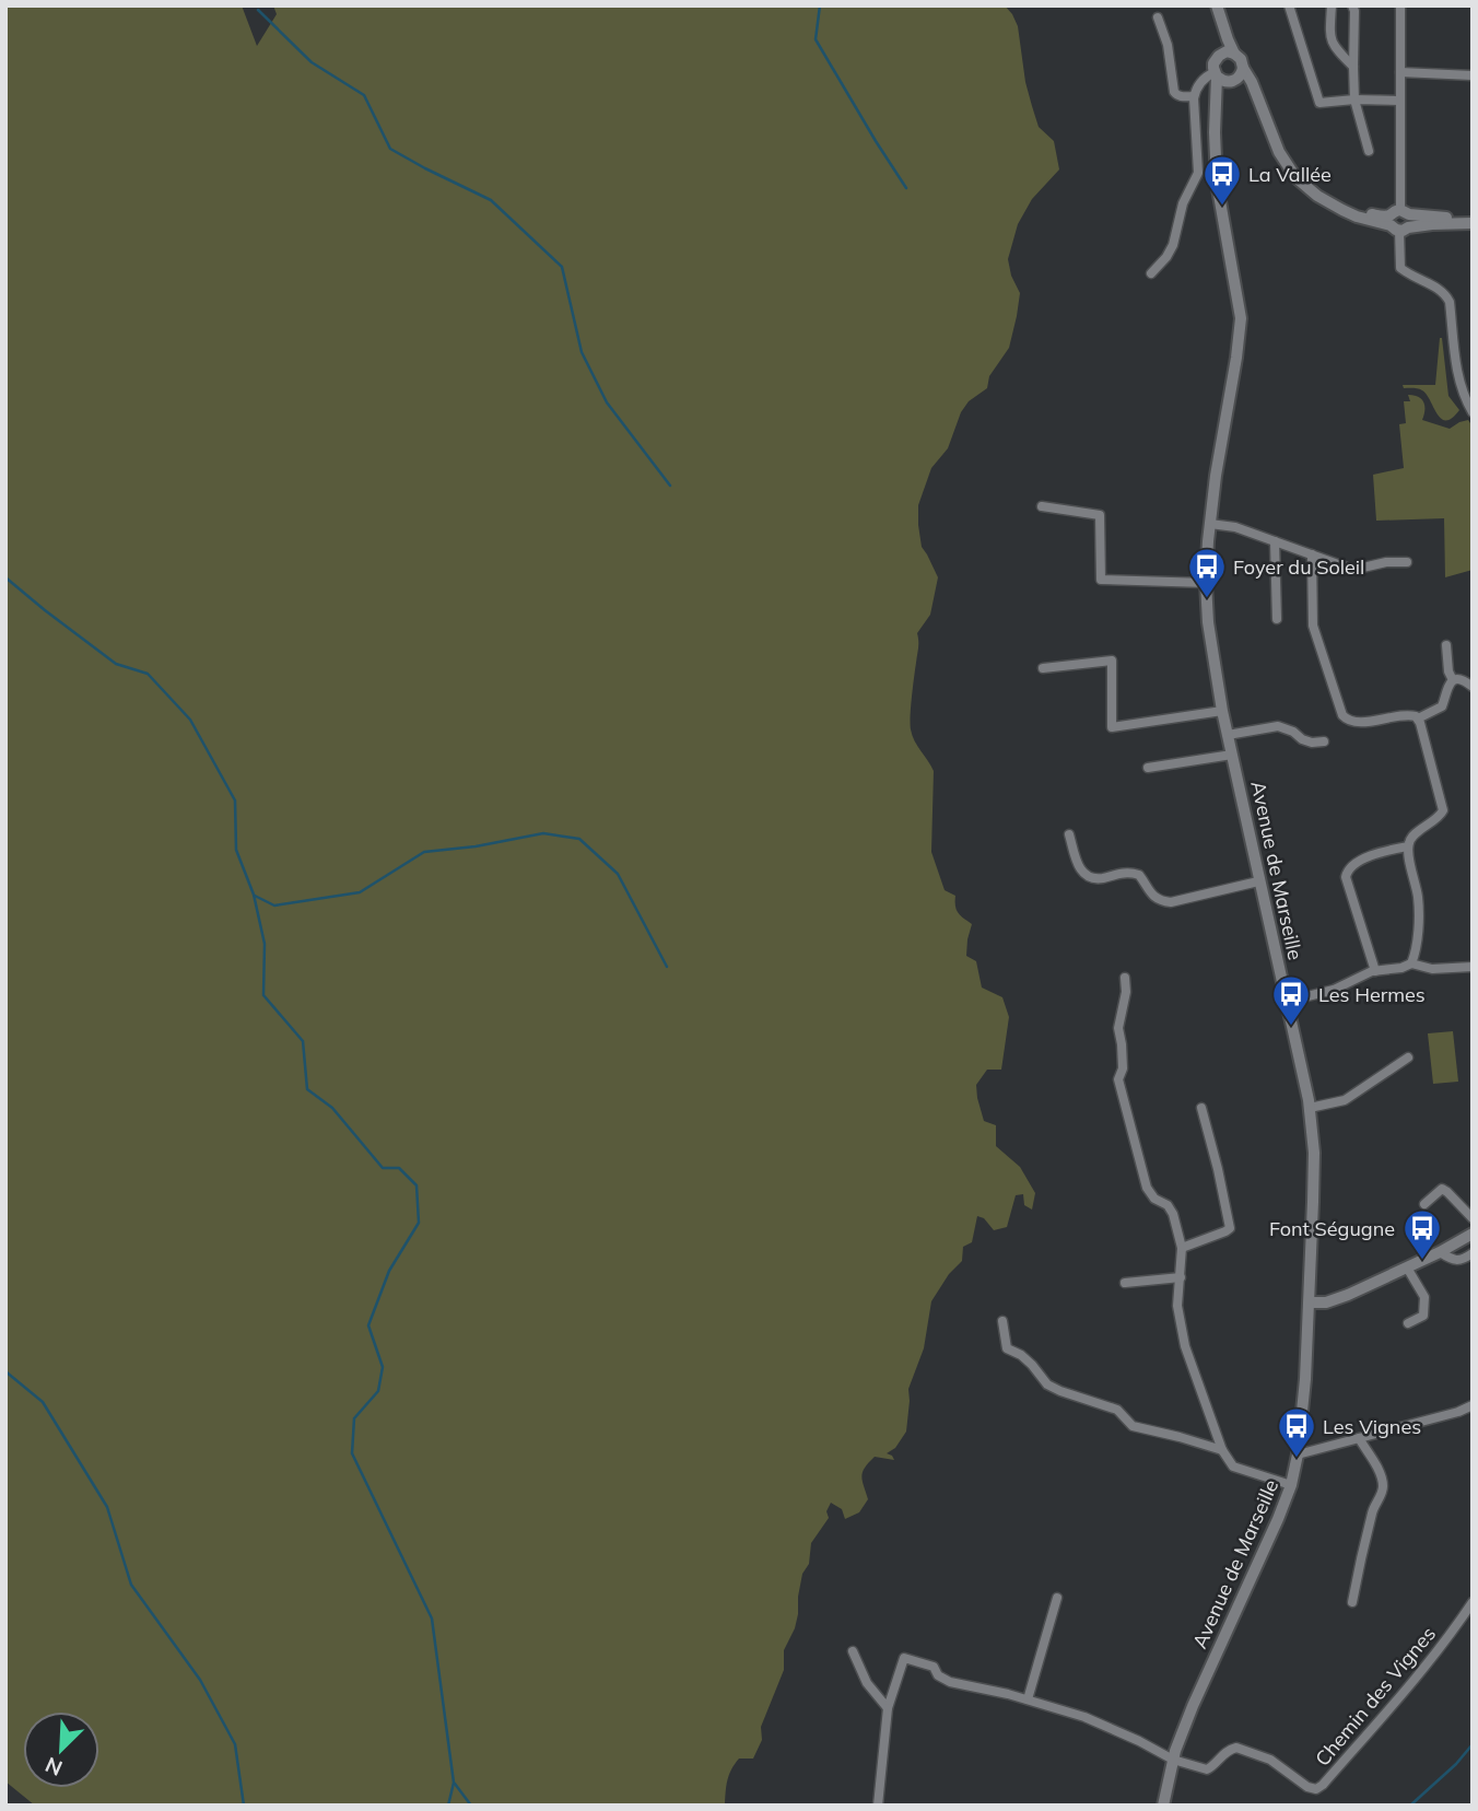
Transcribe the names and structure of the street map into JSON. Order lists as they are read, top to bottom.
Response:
{
  "streets": {
    "street": ["Avenue de Marseille", "Chemin des Vignes"]
  },
  "crossings": [
    ["Avenue de Marseille", "Chemin des Vignes"]
  ],
  "places": {
    "bus stop": [
      "La Vallée",
      "Foyer du Soleil",
      "Les Hermes",
      "Font Ségugne",
      "Les Vignes"
    ]
  },
  "north": "bottom left"
}
